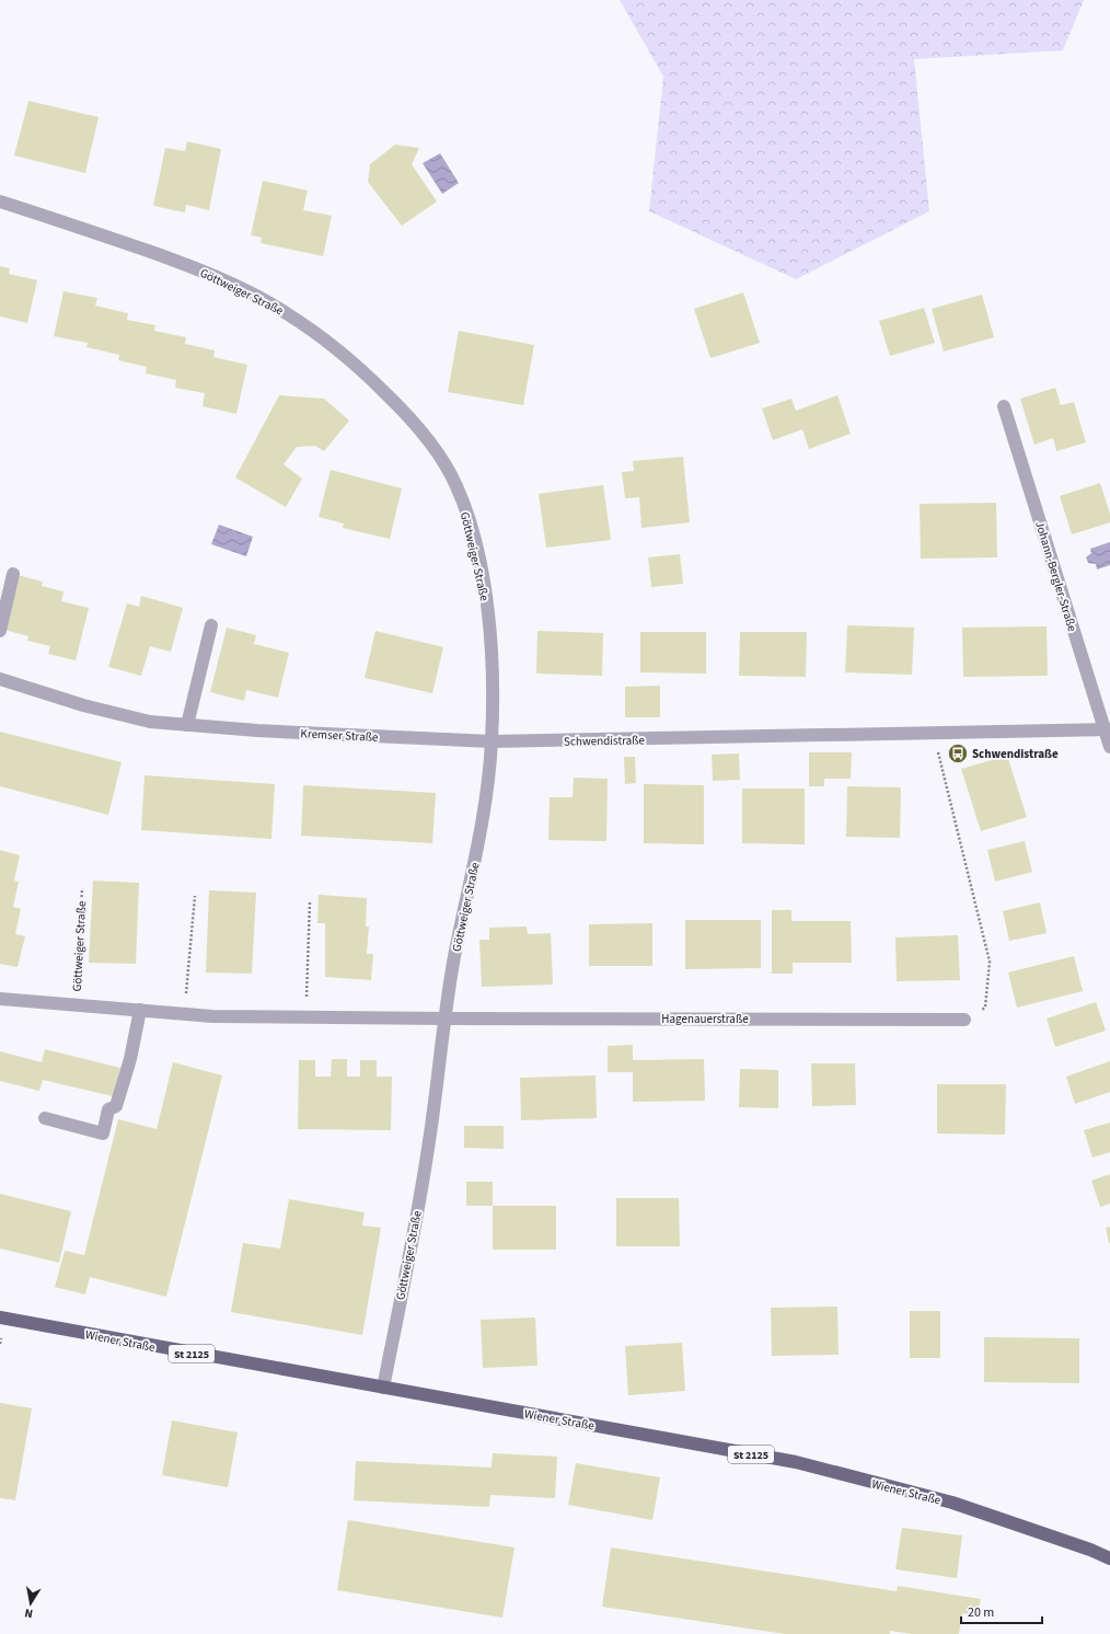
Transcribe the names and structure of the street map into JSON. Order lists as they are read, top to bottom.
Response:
{
  "streets": {
    "main road": ["Wiener Straße", "St 2125"],
    "street": [
      "Göttweiger Straße",
      "Johann-Bergler-Straße",
      "Kremser Straße",
      "Schwendistraße",
      "Hagenauerstraße"
    ]
  },
  "crossings": [
    ["Göttweiger Straße", "Kremser Straße"],
    ["Göttweiger Straße", "Schwendistraße"],
    ["Göttweiger Straße", "Hagenauerstraße"],
    ["Göttweiger Straße", "Wiener Straße"],
    ["Johann-Bergler-Straße", "Schwendistraße"],
    ["Kremser Straße", "Schwendistraße"]
  ],
  "places": {
    "bus stop": ["Schwendistraße"]
  },
  "scale_bar": "20 m",
  "north": "bottom"
}
